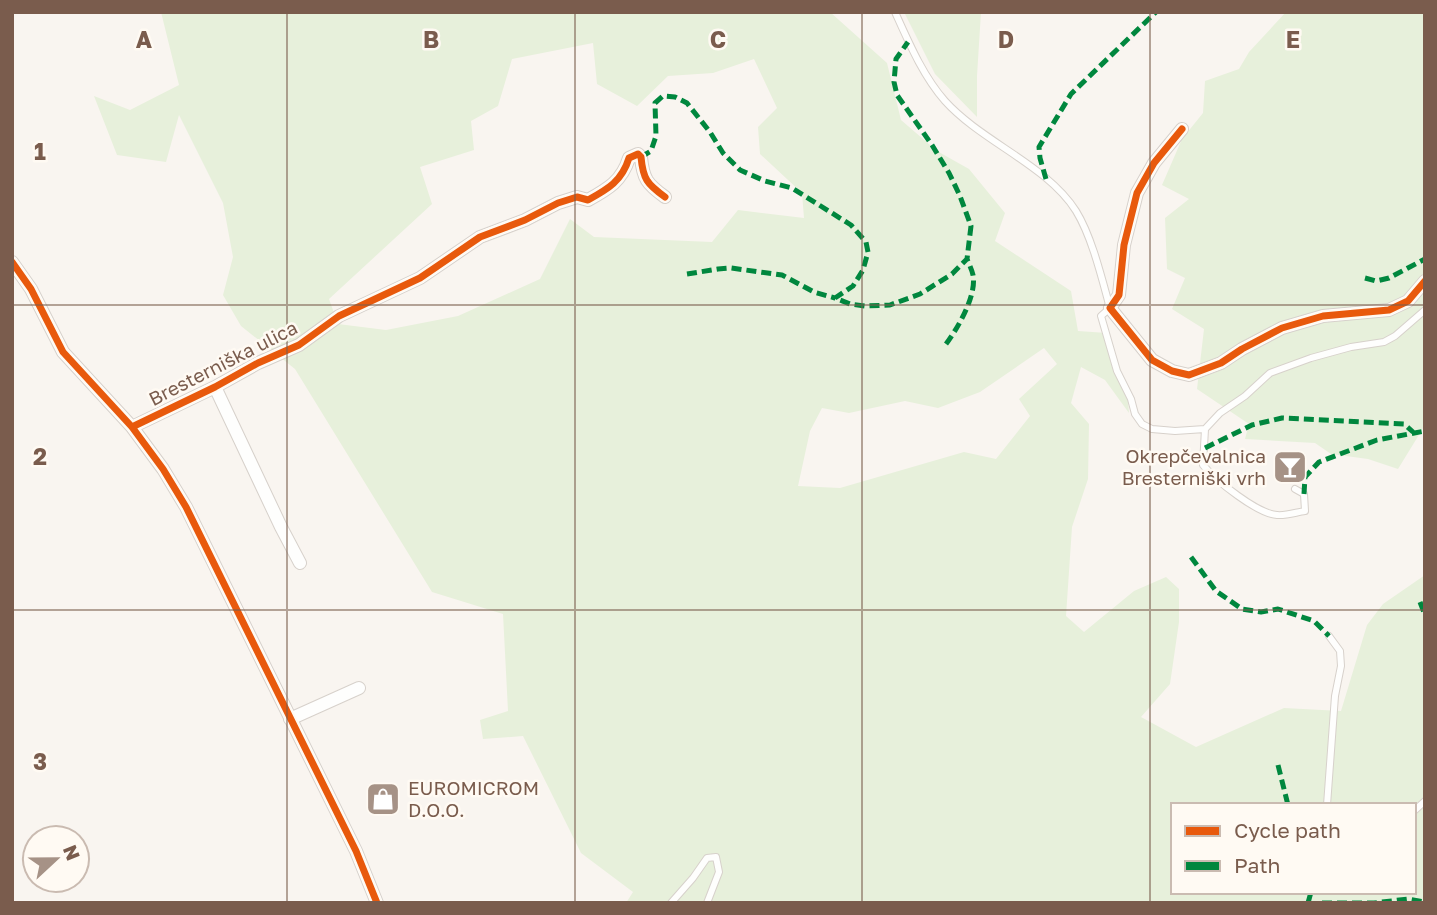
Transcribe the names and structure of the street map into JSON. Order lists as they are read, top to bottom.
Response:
{
  "streets": {
    "street": ["Bresterniška ulica"]
  },
  "places": {
    "bar": ["Okrepčevalnica Bresterniški vrh"],
    "shop": ["EUROMICROM D.O.O."]
  },
  "legend": ["Cycle path", "Path"],
  "north": "right",
  "grid": {
    "columns": [
      "A",
      "B",
      "C",
      "D",
      "E"
    ],
    "rows": ["1", "2", "3"]
  }
}
